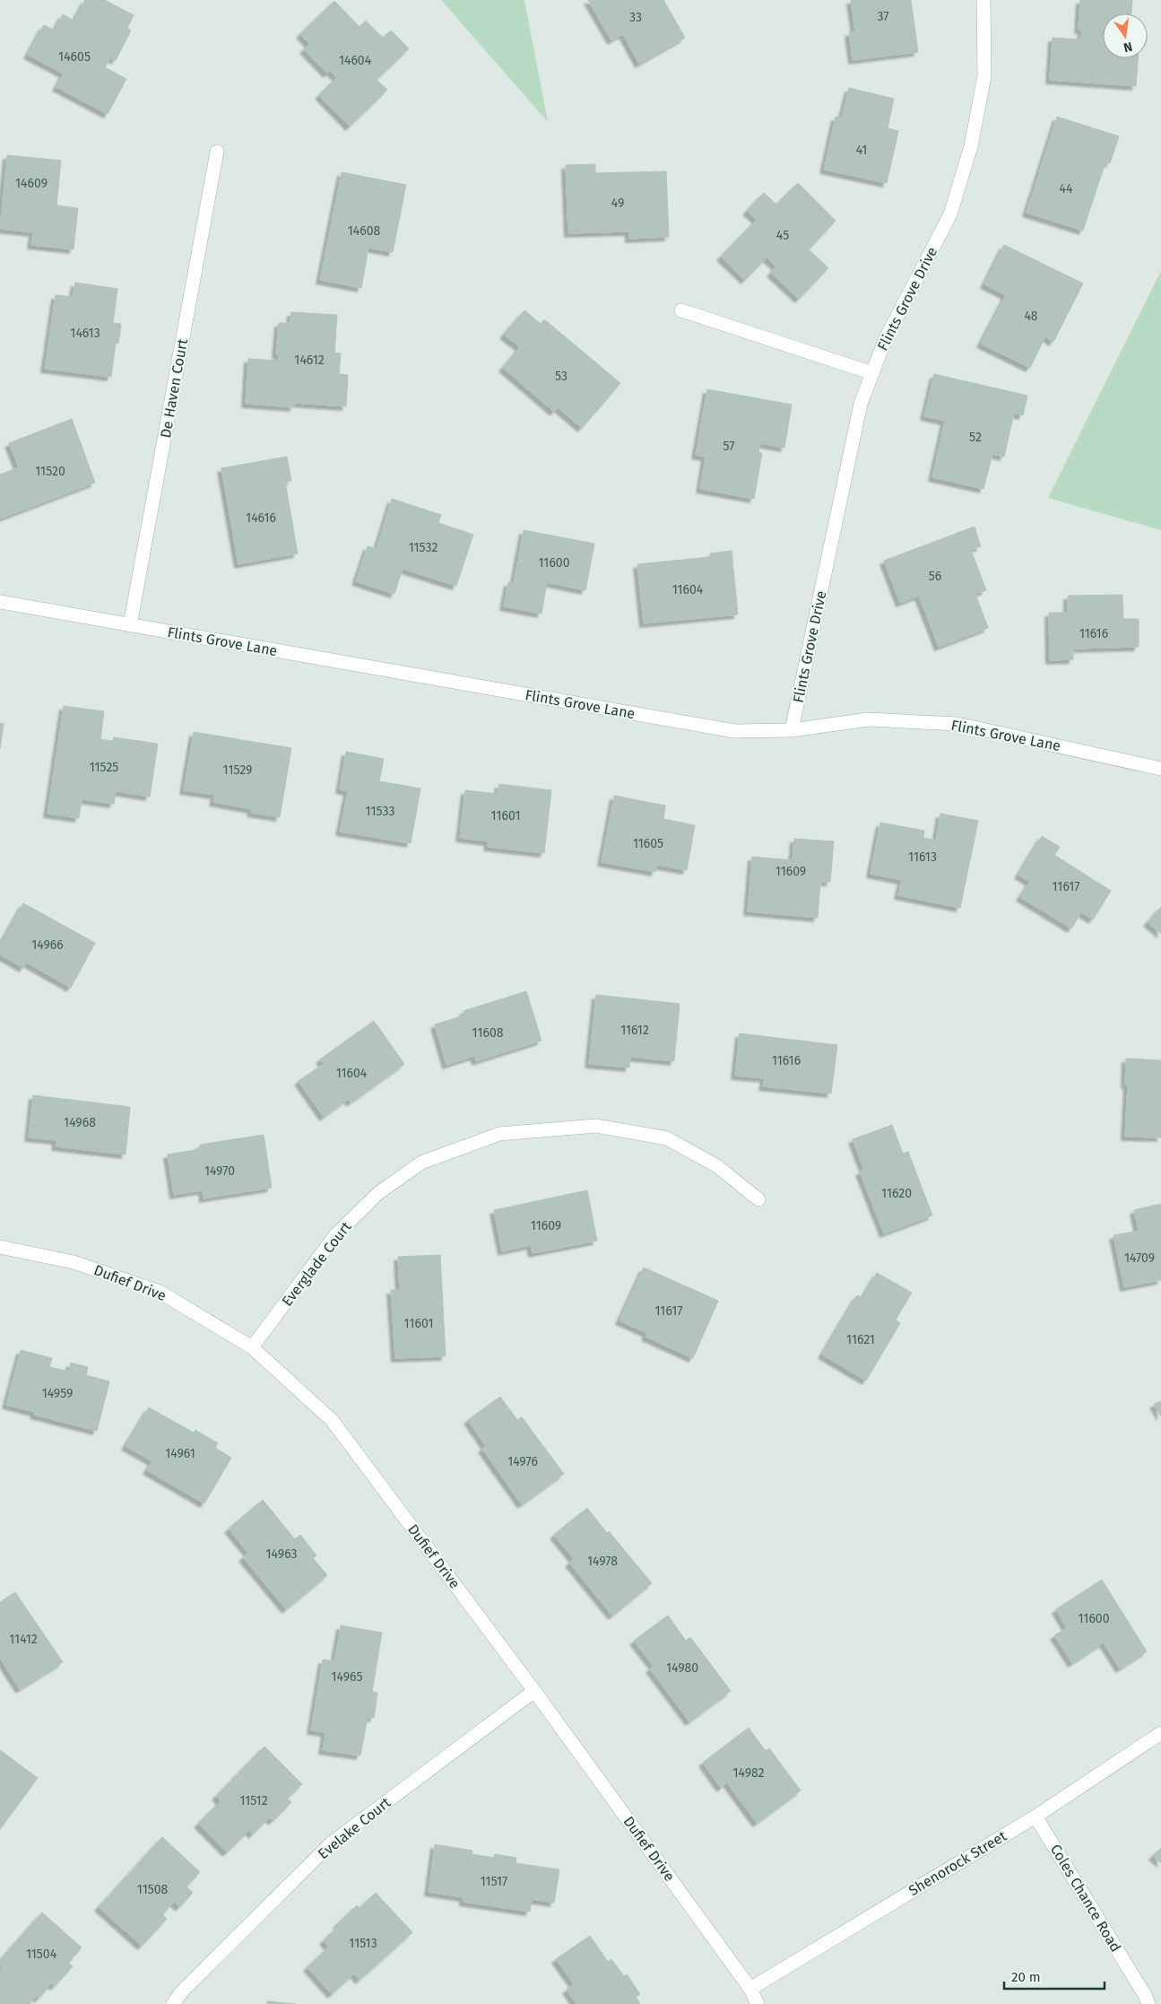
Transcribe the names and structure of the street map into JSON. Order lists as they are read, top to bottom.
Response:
{
  "streets": {
    "street": [
      "Flints Grove Drive",
      "De Haven Court",
      "Flints Grove Lane",
      "Everglade Court",
      "Dufief Drive",
      "Evelake Court",
      "Shenorock Street",
      "Coles Chance Road"
    ]
  },
  "crossings": [
    ["Flints Grove Drive", "Flints Grove Lane"],
    ["De Haven Court", "Flints Grove Lane"],
    ["Everglade Court", "Dufief Drive"],
    ["Dufief Drive", "Evelake Court"],
    ["Dufief Drive", "Shenorock Street"],
    ["Shenorock Street", "Coles Chance Road"]
  ],
  "house_numbers": [
    "37",
    "33",
    "14605",
    "14604",
    "41",
    "14609",
    "44",
    "49",
    "14608",
    "45",
    "48",
    "14613",
    "14612",
    "53",
    "52",
    "57",
    "11520",
    "14616",
    "11532",
    "11600",
    "56",
    "11604",
    "11616",
    "11525",
    "11529",
    "11533",
    "11601",
    "11605",
    "11613",
    "11609",
    "11617",
    "14966",
    "11612",
    "11608",
    "11616",
    "11604",
    "14968",
    "14970",
    "11620",
    "11609",
    "14709",
    "11617",
    "11601",
    "11621",
    "14959",
    "14961",
    "14976",
    "14963",
    "14978",
    "11600",
    "11412",
    "14980",
    "14965",
    "14982",
    "11512",
    "11517",
    "11508",
    "11513",
    "11504"
  ],
  "scale_bar": "20 m",
  "north": "bottom"
}
